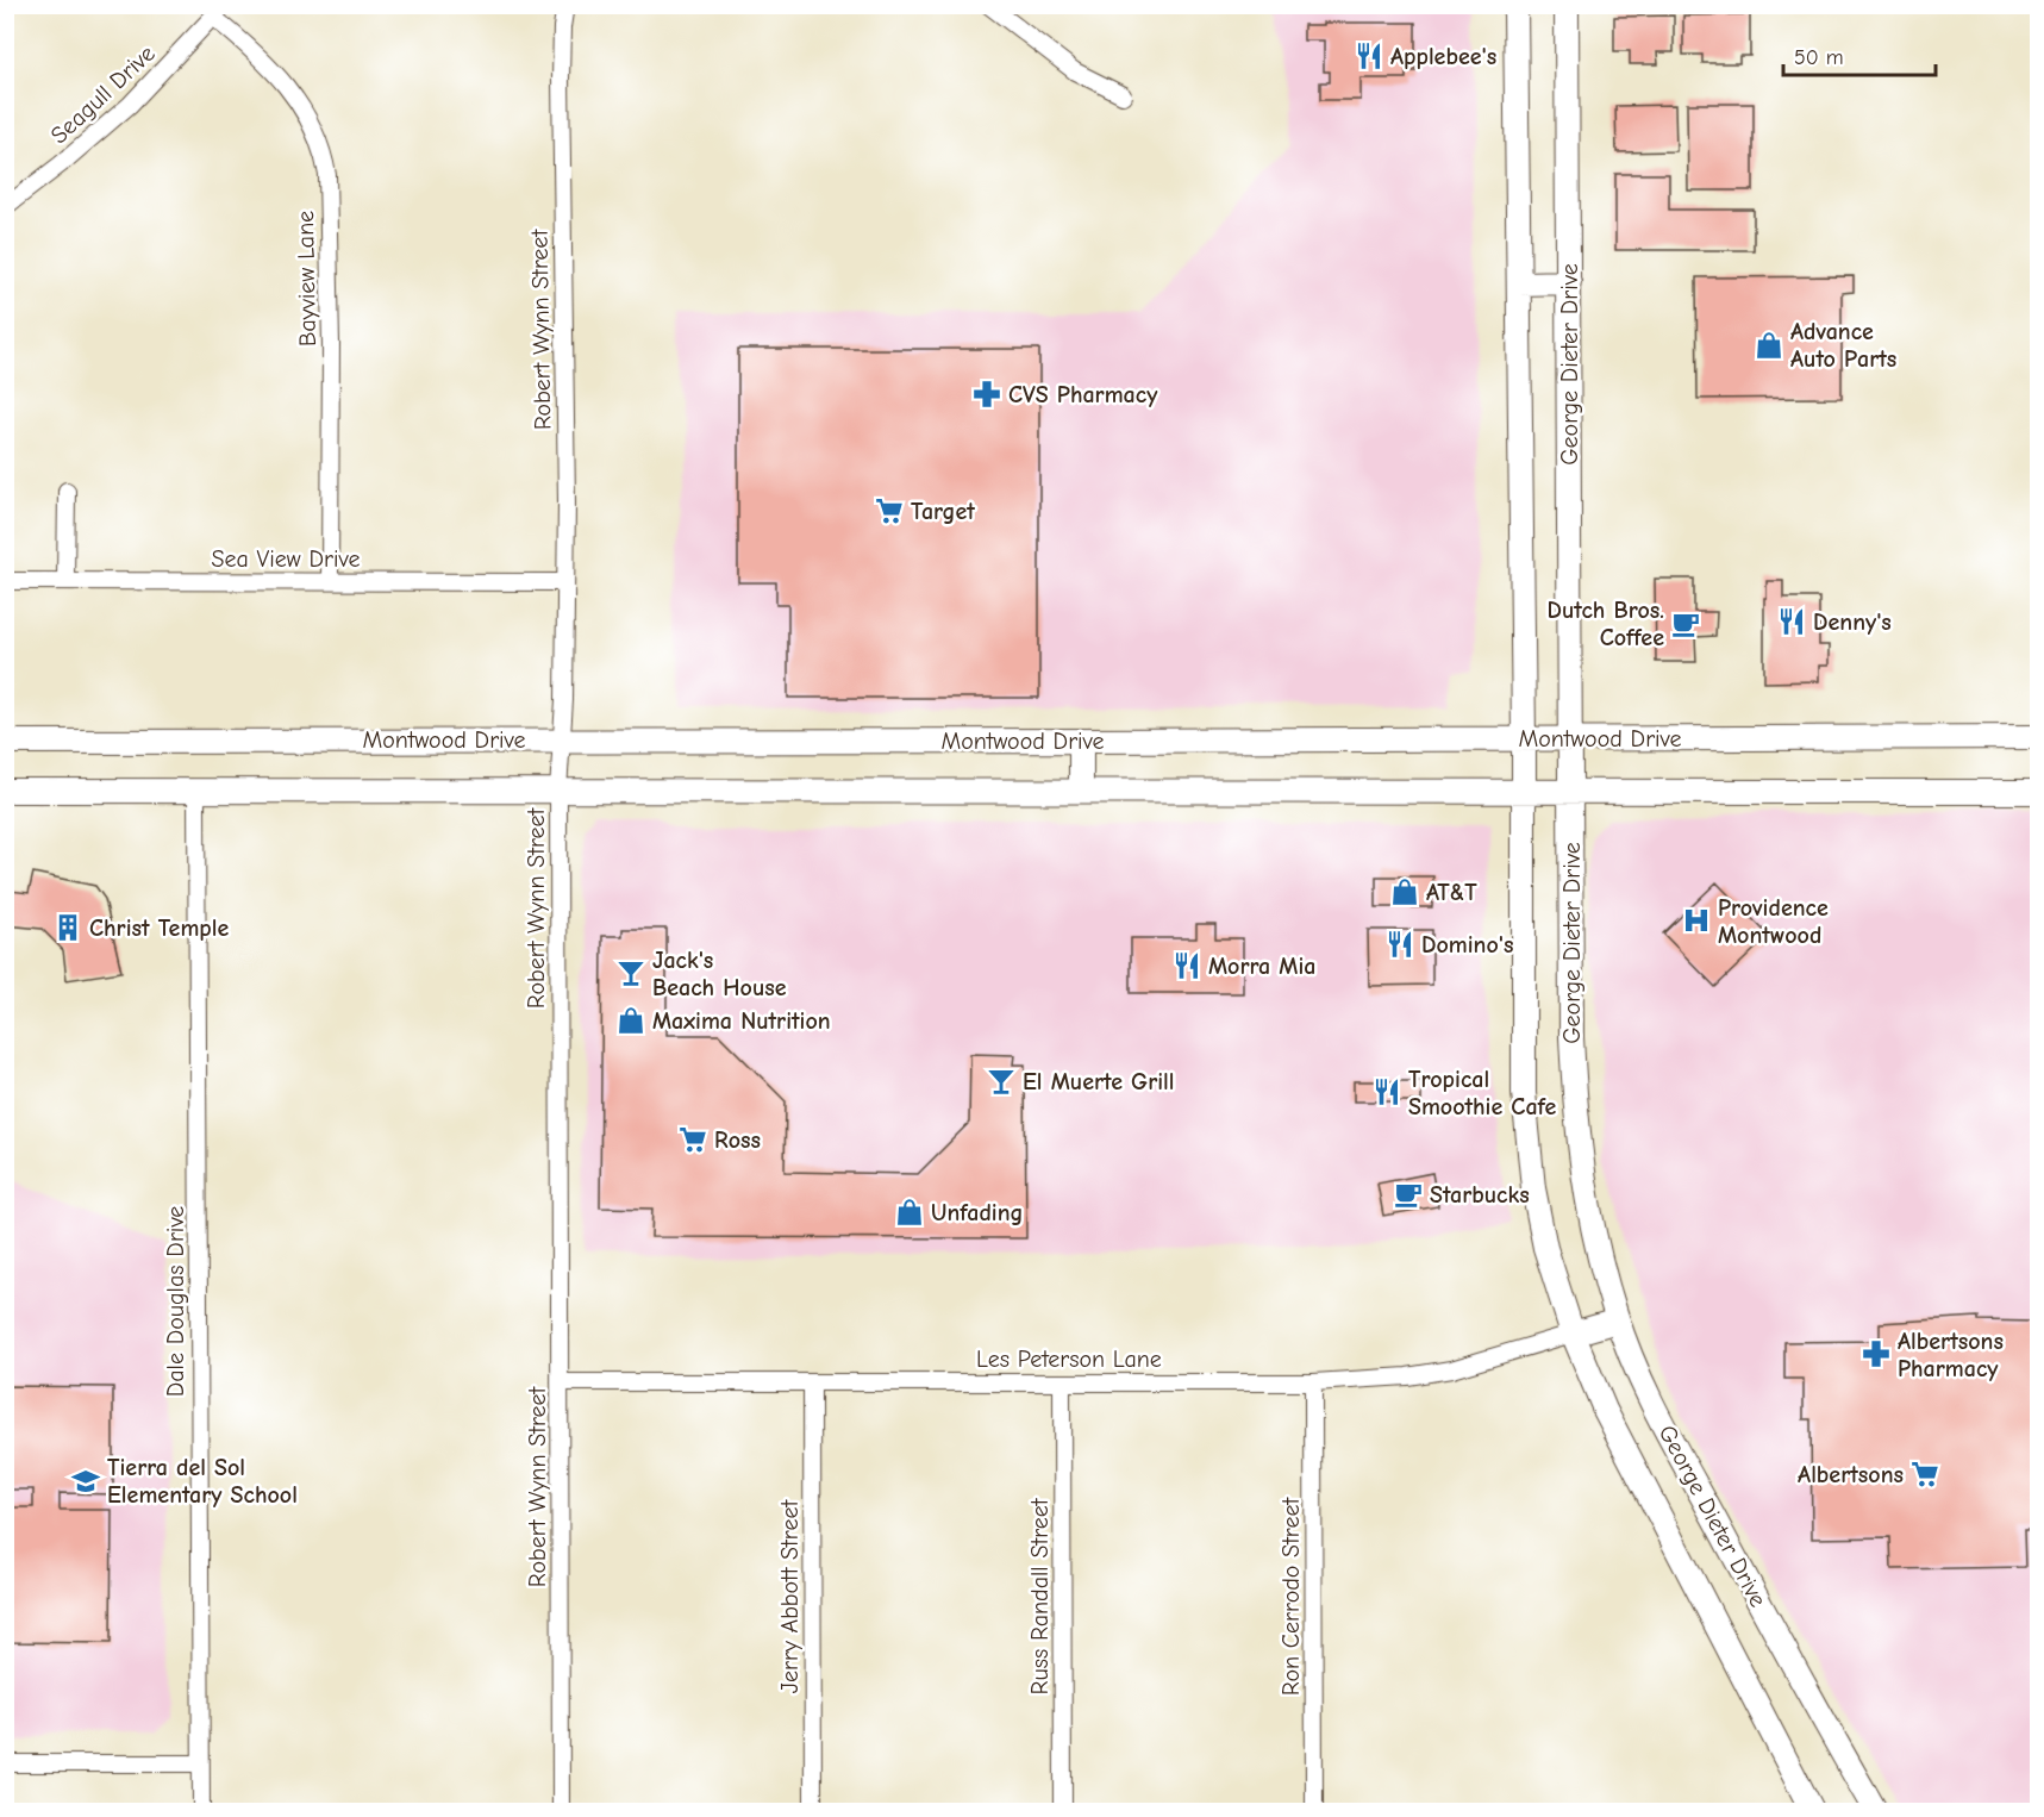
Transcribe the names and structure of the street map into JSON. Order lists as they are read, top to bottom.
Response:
{
  "streets": {
    "main road": ["George Dieter Drive", "Montwood Drive"],
    "street": [
      "Seagull Drive",
      "Bayview Lane",
      "Robert Wynn Street",
      "Sea View Drive",
      "Dale Douglas Drive",
      "Les Peterson Lane",
      "Jerry Abbott Street",
      "Russ Randall Street",
      "Ron Cerrodo Street"
    ]
  },
  "crossings": [
    ["Seagull Drive", "Bayview Lane"],
    ["Bayview Lane", "Sea View Drive"],
    ["Robert Wynn Street", "Sea View Drive"],
    ["Robert Wynn Street", "Montwood Drive"],
    ["Robert Wynn Street", "Les Peterson Lane"],
    ["George Dieter Drive", "Montwood Drive"],
    ["George Dieter Drive", "Les Peterson Lane"],
    ["Montwood Drive", "Dale Douglas Drive"],
    ["Les Peterson Lane", "Jerry Abbott Street"],
    ["Les Peterson Lane", "Russ Randall Street"],
    ["Les Peterson Lane", "Ron Cerrodo Street"]
  ],
  "places": {
    "restaurant": [
      "Applebee's",
      "Denny's",
      "Domino's",
      "Morra Mia",
      "Tropical Smoothie Cafe"
    ],
    "shop": [
      "Advance Auto Parts",
      "AT&T",
      "Maxima Nutrition",
      "Unfading"
    ],
    "pharmacy": ["CVS Pharmacy", "Albertsons Pharmacy"],
    "supermarket": ["Target", "Ross", "Albertsons"],
    "cafe": ["Dutch Bros. Coffee", "Starbucks"],
    "hospital": ["Providence Montwood"],
    "building": ["Christ Temple"],
    "bar": ["Jack's Beach House", "El Muerte Grill"],
    "school or university": ["Tierra del Sol Elementary School"]
  },
  "scale_bar": "50 m"
}
